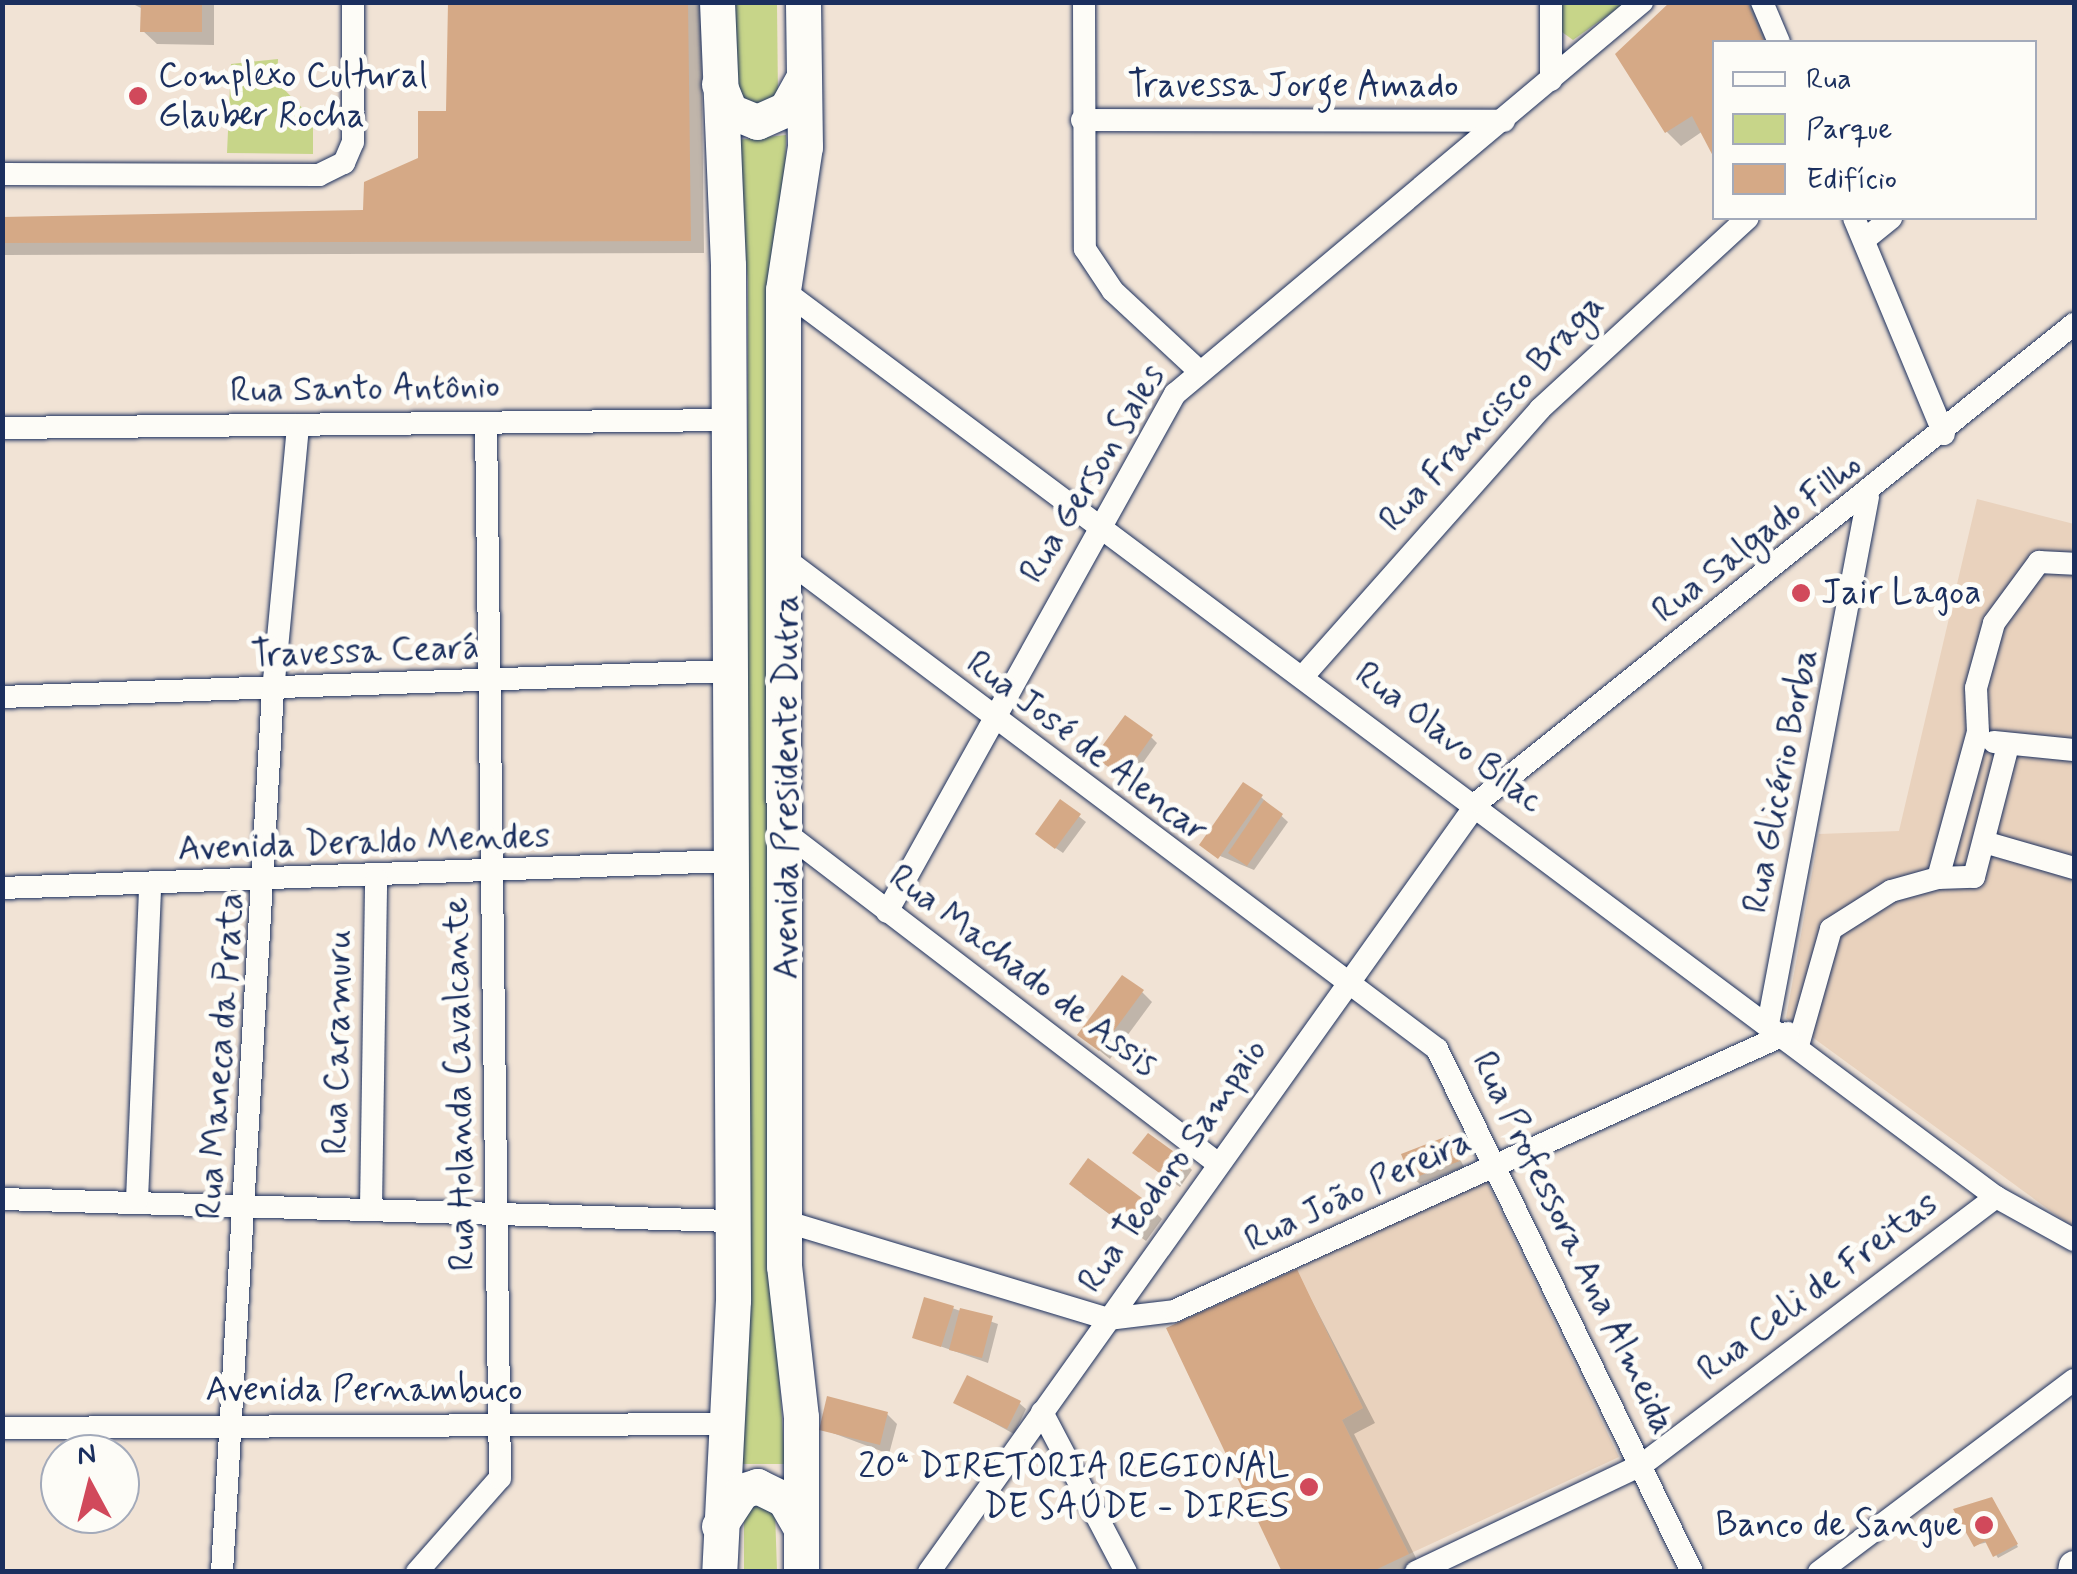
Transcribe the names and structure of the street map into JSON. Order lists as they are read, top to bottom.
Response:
{
  "streets": {
    "highway": ["Avenida Presidente Dutra"],
    "street": [
      "Travessa Jorge Amado",
      "Rua Santo Antônio",
      "Rua Francisco Braga",
      "Rua Gerson Sales",
      "Rua Salgado Filho",
      "Travessa Ceará",
      "Rua Olavo Bilac",
      "Rua José de Alencar",
      "Rua Glicério Borba",
      "Avenida Deraldo Mendes",
      "Rua Machado de Assis",
      "Rua Caramuru",
      "Rua Maneca da Prata",
      "Rua Holanda Cavalcante",
      "Rua Teodoro Sampaio",
      "Rua João Pereira",
      "Rua Professora Ana Almeida",
      "Rua Celi de Freitas",
      "Avenida Pernambuco"
    ]
  },
  "crossings": [
    ["Travessa Jorge Amado", "Rua Gerson Sales"],
    ["Rua Santo Antônio", "Avenida Presidente Dutra"],
    ["Rua Santo Antônio", "Rua Maneca da Prata"],
    ["Rua Santo Antônio", "Rua Holanda Cavalcante"],
    ["Rua Francisco Braga", "Rua Olavo Bilac"],
    ["Rua Gerson Sales", "Rua Olavo Bilac"],
    ["Rua Gerson Sales", "Rua José de Alencar"],
    ["Rua Gerson Sales", "Rua Machado de Assis"],
    ["Rua Salgado Filho", "Rua Olavo Bilac"],
    ["Rua Salgado Filho", "Rua Glicério Borba"],
    ["Rua Salgado Filho", "Rua Teodoro Sampaio"],
    ["Travessa Ceará", "Avenida Presidente Dutra"],
    ["Travessa Ceará", "Rua Maneca da Prata"],
    ["Travessa Ceará", "Rua Holanda Cavalcante"],
    ["Rua Olavo Bilac", "Rua Glicério Borba"],
    ["Rua Olavo Bilac", "Avenida Presidente Dutra"],
    ["Rua Olavo Bilac", "Rua Teodoro Sampaio"],
    ["Rua Olavo Bilac", "Rua João Pereira"],
    ["Rua Olavo Bilac", "Rua Celi de Freitas"],
    ["Rua José de Alencar", "Avenida Presidente Dutra"],
    ["Rua José de Alencar", "Rua Teodoro Sampaio"],
    ["Rua José de Alencar", "Rua Professora Ana Almeida"],
    ["Rua Glicério Borba", "Rua João Pereira"],
    ["Avenida Presidente Dutra", "Avenida Deraldo Mendes"],
    ["Avenida Presidente Dutra", "Rua Machado de Assis"],
    ["Avenida Presidente Dutra", "Avenida Pernambuco"],
    ["Avenida Deraldo Mendes", "Rua Caramuru"],
    ["Avenida Deraldo Mendes", "Rua Maneca da Prata"],
    ["Avenida Deraldo Mendes", "Rua Holanda Cavalcante"],
    ["Rua Machado de Assis", "Rua Teodoro Sampaio"],
    ["Rua Maneca da Prata", "Avenida Pernambuco"],
    ["Rua Holanda Cavalcante", "Avenida Pernambuco"],
    ["Rua Teodoro Sampaio", "Rua João Pereira"],
    ["Rua Teodoro Sampaio", "Rua Professora Ana Almeida"],
    ["Rua João Pereira", "Rua Professora Ana Almeida"],
    ["Rua Professora Ana Almeida", "Rua Celi de Freitas"]
  ],
  "places": [
    "Complexo Cultural Glauber Rocha",
    "Jair Lagoa",
    "20ª DIRETORIA REGIONAL DE SAÚDE - DIRES",
    "Banco de Sangue"
  ],
  "legend": ["Rua", "Parque", "Edifício"],
  "north": "top"
}
